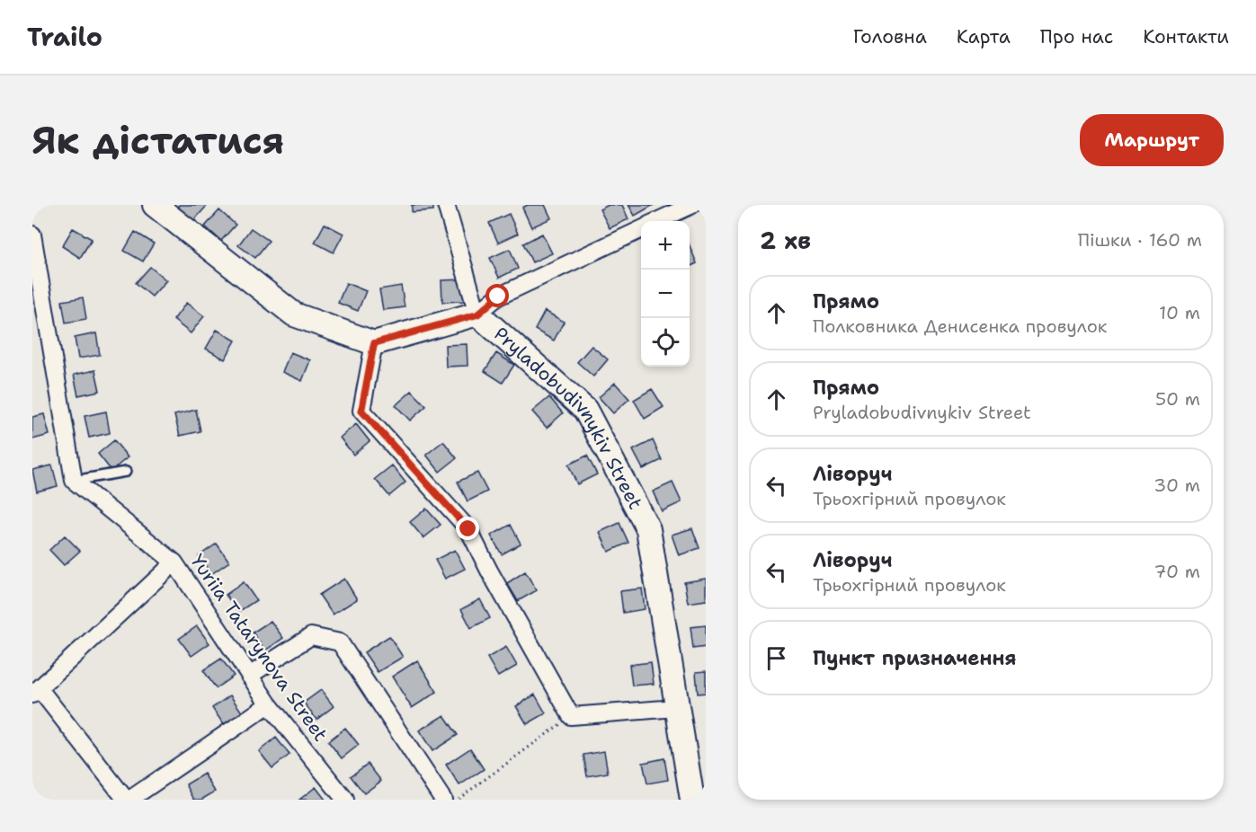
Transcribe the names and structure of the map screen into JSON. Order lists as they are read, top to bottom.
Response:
{
  "streets": {
    "street": ["Pryladobudivnykiv Street", "Yuriia Tatarynova Street"]
  },
  "page": {
    "header": "Trailo",
    "nav": [
      "Головна",
      "Карта",
      "Про нас",
      "Контакти"
    ],
    "buttons": "Маршрут",
    "title": "Як дістатися",
    "heading": ["2 хв", "Пішки · 160 m"],
    "map_buttons": ["+", "−"],
    "list": [
      ["Прямо", "Полковника Денисенка провулок", "10 m"],
      ["Прямо", "Pryladobudivnykiv Street", "50 m"],
      ["Ліворуч", "Трьохгірний провулок", "30 m"],
      ["Ліворуч", "Трьохгірний провулок", "70 m"],
      "Пункт призначення"
    ]
  }
}
